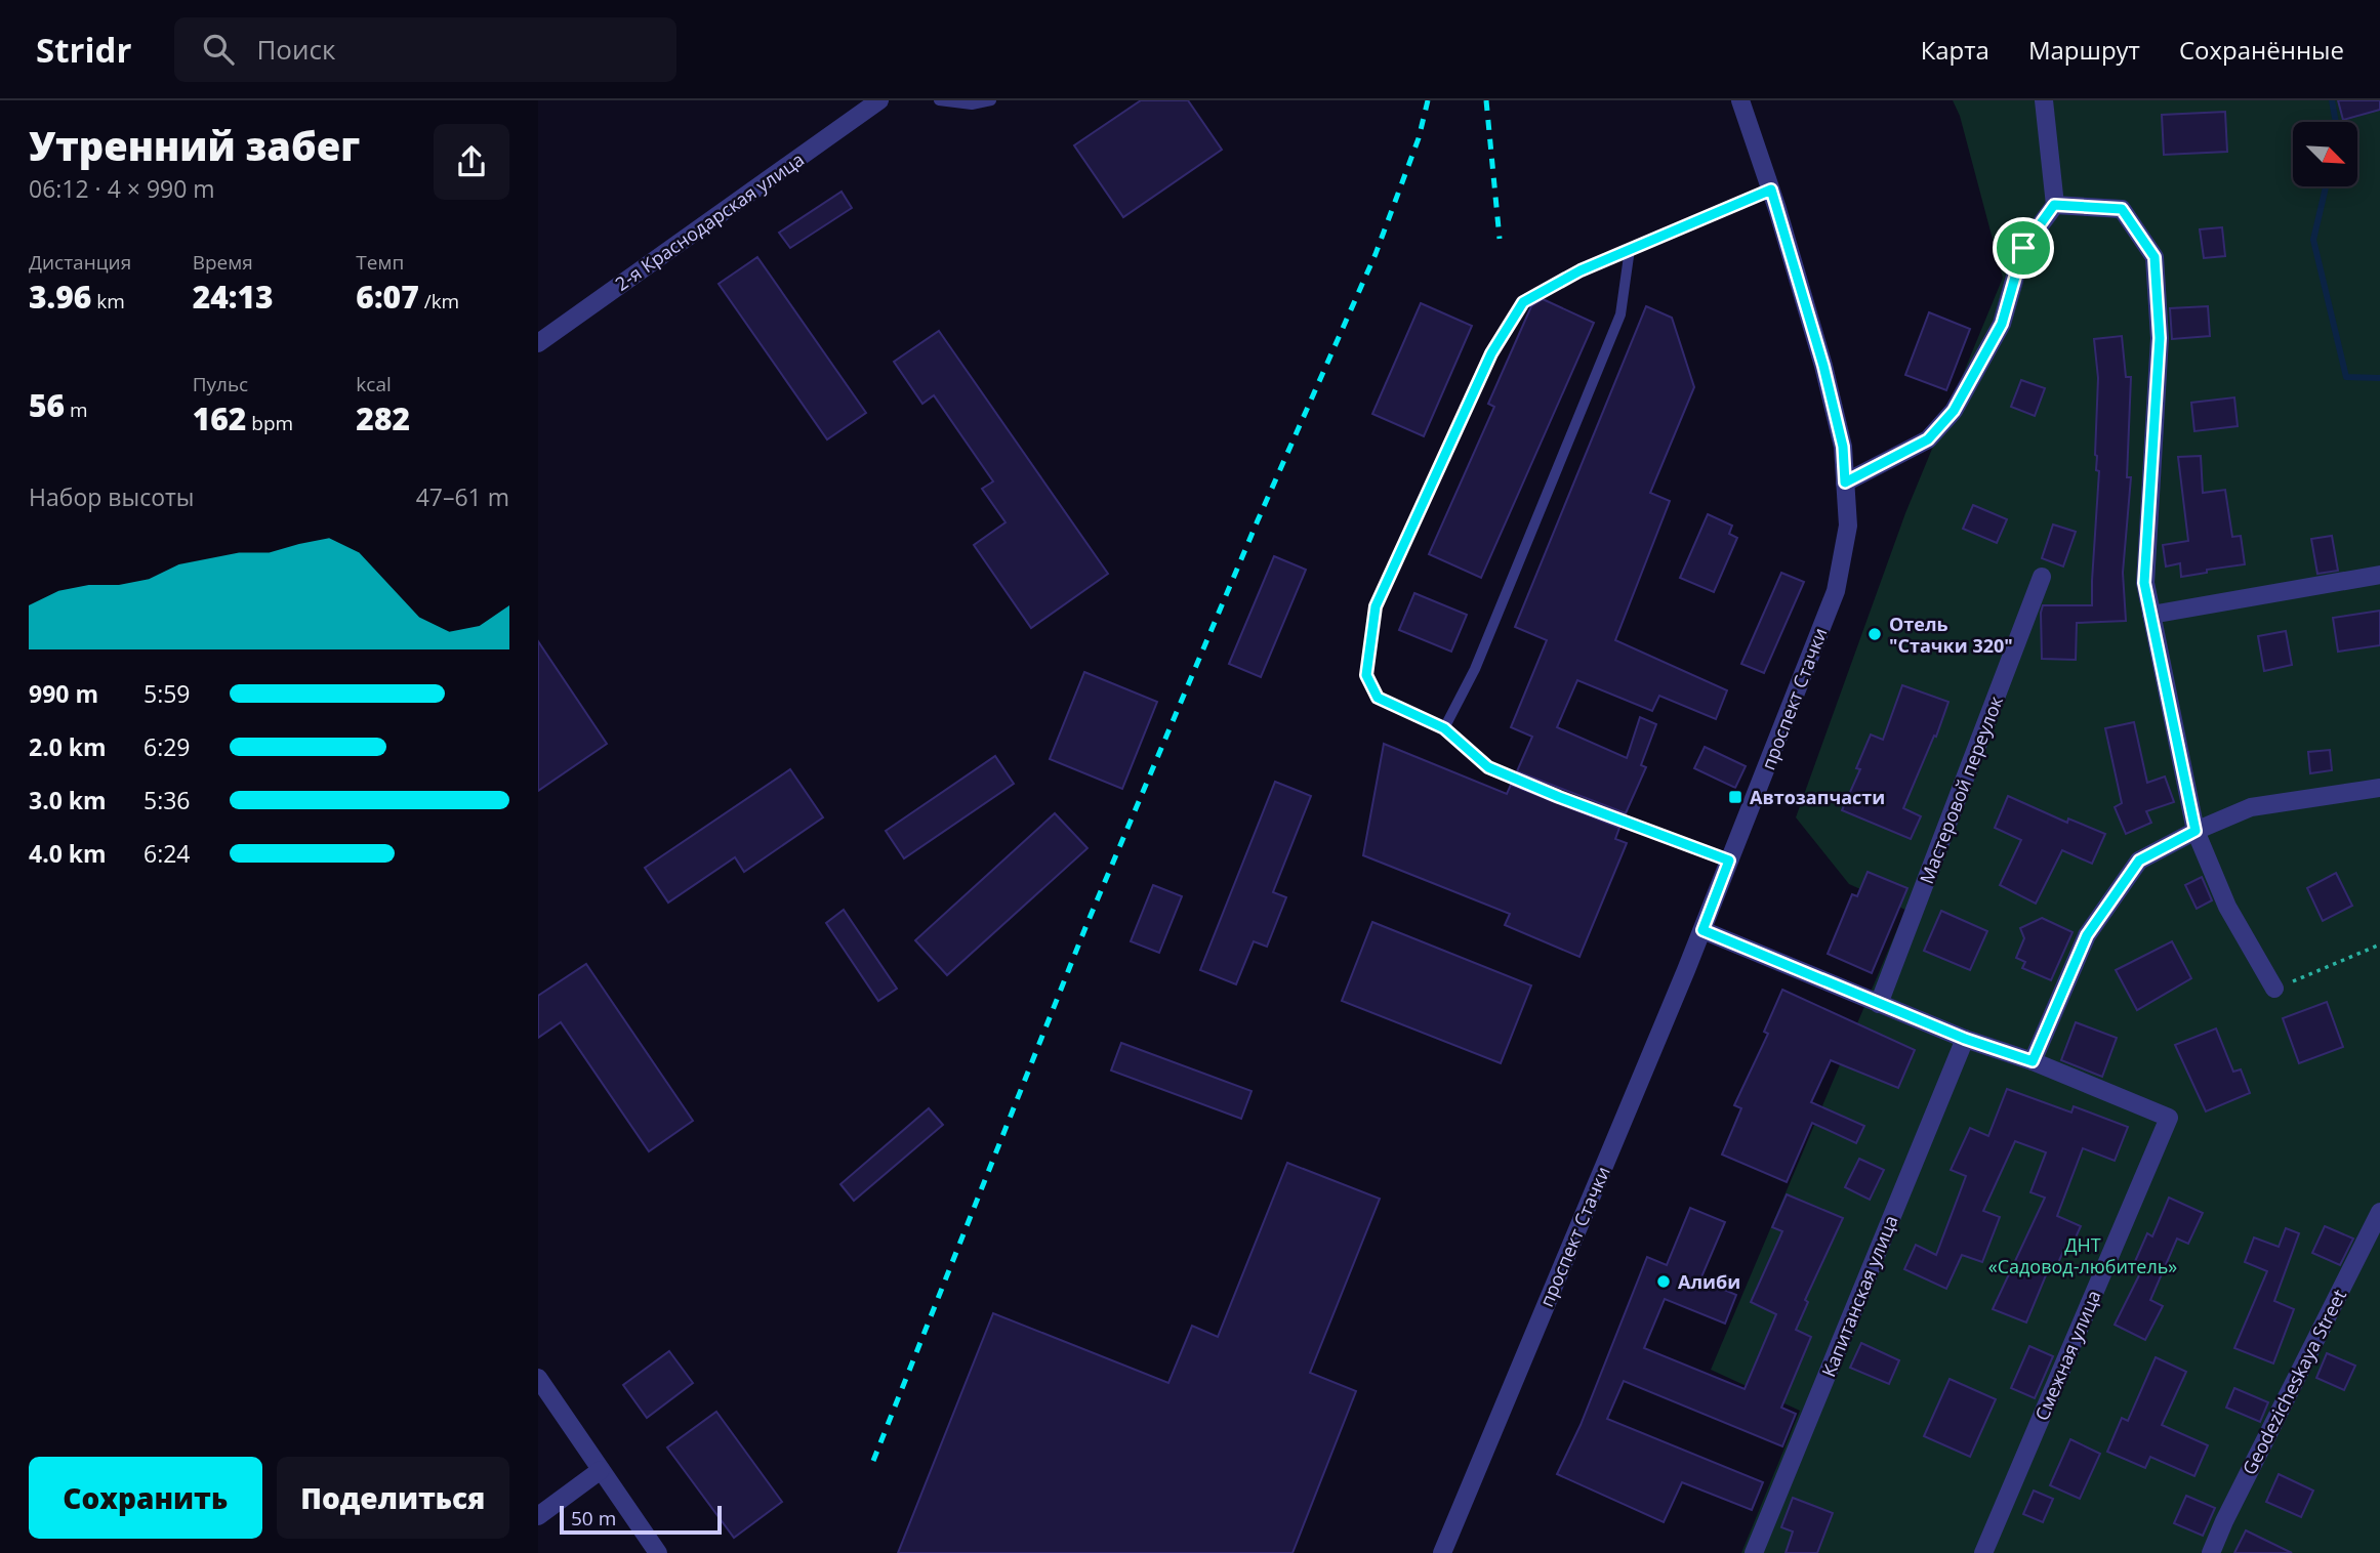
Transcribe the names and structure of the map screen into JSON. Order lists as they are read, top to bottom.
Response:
{
  "streets": {
    "street": [
      "2-я Краснодарская улица",
      "проспект Стачки",
      "Мастеровой переулок",
      "Капитанская улица",
      "Смежная улица",
      "Geodezicheskaya Street"
    ]
  },
  "parks": ["ДНТ «Садовод-любитель»"],
  "places": {
    "other": ["Отель \"Стачки 320\"", "Алиби"],
    "transit": ["Автозапчасти"]
  },
  "scale_bar": "50 m",
  "north": "bottom right",
  "page": {
    "header": "Stridr",
    "search": "Поиск",
    "nav": ["Карта", "Маршрут", "Сохранённые"],
    "heading": ["Утренний забег", "06:12 · 4 × 990 m"],
    "stats": [
      ["Дистанция", "3.96 km"],
      ["Время", "24:13"],
      ["Темп", "6:07 /km"],
      ["56 m"],
      ["Пульс", "162 bpm"],
      ["kcal", "282"]
    ],
    "chart": ["Набор высоты", "47–61 m"],
    "list": [
      {
        "name": "990 m",
        "note": "5:59"
      },
      {
        "name": "2.0 km",
        "note": "6:29"
      },
      {
        "name": "3.0 km",
        "note": "5:36"
      },
      {
        "name": "4.0 km",
        "note": "6:24"
      }
    ],
    "buttons": ["Сохранить", "Поделиться"],
    "scale": "50 m"
  }
}
